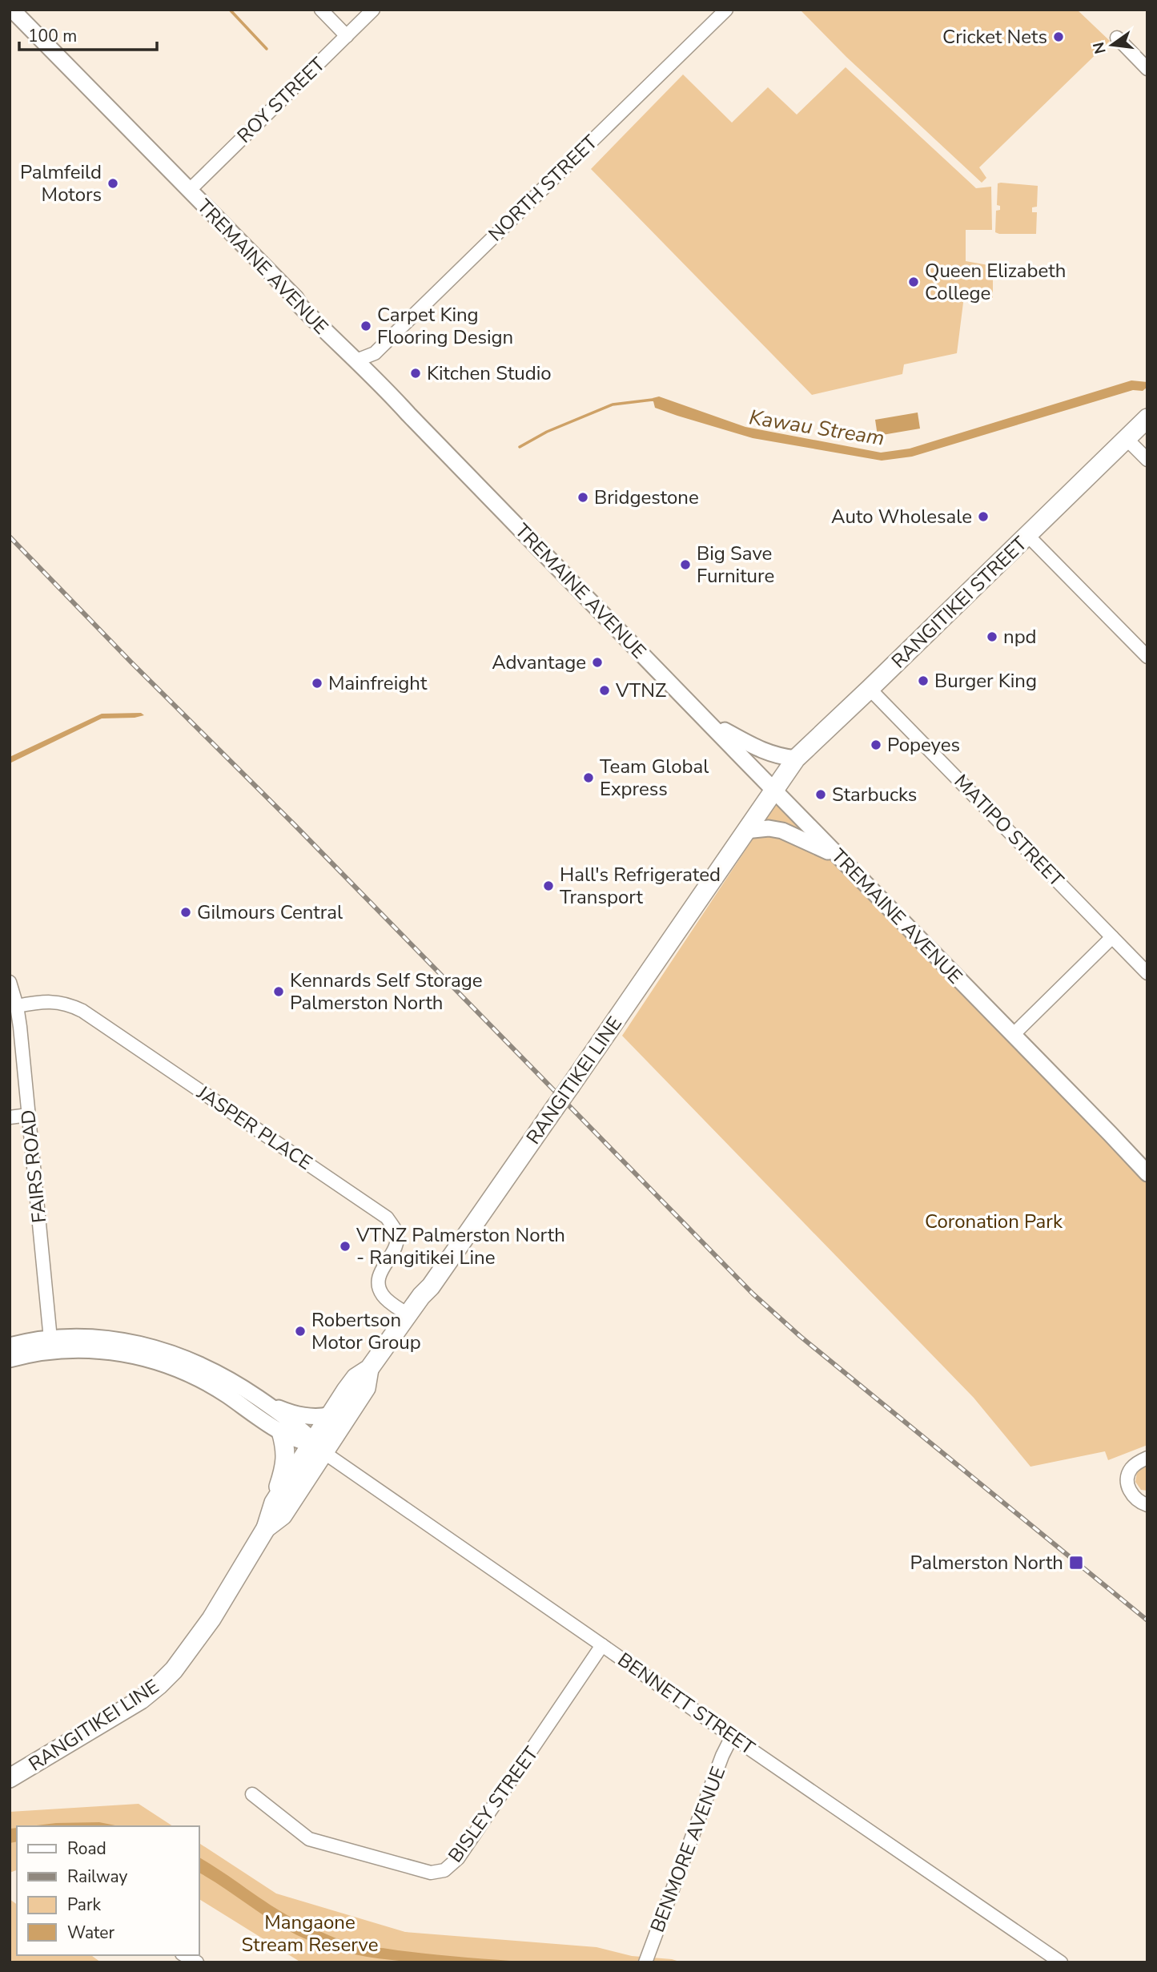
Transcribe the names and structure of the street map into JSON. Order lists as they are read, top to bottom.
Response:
{
  "streets": {
    "highway": ["RANGITIKEI STREET", "RANGITIKEI LINE"],
    "main road": ["TREMAINE AVENUE"],
    "street": [
      "ROY STREET",
      "NORTH STREET",
      "MATIPO STREET",
      "JASPER PLACE",
      "FAIRS ROAD",
      "BENNETT STREET",
      "BISLEY STREET",
      "BENMORE AVENUE"
    ]
  },
  "crossings": [
    ["ROY STREET", "TREMAINE AVENUE"],
    ["NORTH STREET", "TREMAINE AVENUE"],
    ["TREMAINE AVENUE", "RANGITIKEI STREET"],
    ["TREMAINE AVENUE", "RANGITIKEI LINE"],
    ["RANGITIKEI STREET", "MATIPO STREET"],
    ["RANGITIKEI STREET", "RANGITIKEI LINE"],
    ["RANGITIKEI LINE", "JASPER PLACE"],
    ["RANGITIKEI LINE", "BENNETT STREET"],
    ["JASPER PLACE", "FAIRS ROAD"],
    ["BENNETT STREET", "BISLEY STREET"],
    ["BENNETT STREET", "BENMORE AVENUE"]
  ],
  "water": ["Kawau Stream"],
  "parks": ["Coronation Park", "Mangaone Stream Reserve"],
  "places": {
    "other": [
      "Cricket Nets",
      "Palmfeild Motors",
      "Queen Elizabeth College",
      "Carpet King Flooring Design",
      "Kitchen Studio",
      "Bridgestone",
      "Auto Wholesale",
      "Big Save Furniture",
      "npd",
      "Advantage",
      "Burger King",
      "Mainfreight",
      "VTNZ",
      "Popeyes",
      "Team Global Express",
      "Starbucks",
      "Hall's Refrigerated Transport",
      "Gilmours Central",
      "Kennards Self Storage Palmerston North",
      "VTNZ Palmerston North - Rangitikei Line",
      "Robertson Motor Group"
    ],
    "transit": ["Palmerston North"]
  },
  "legend": [
    "Road",
    "Railway",
    "Park",
    "Water"
  ],
  "scale_bar": "100 m",
  "north": "left"
}
